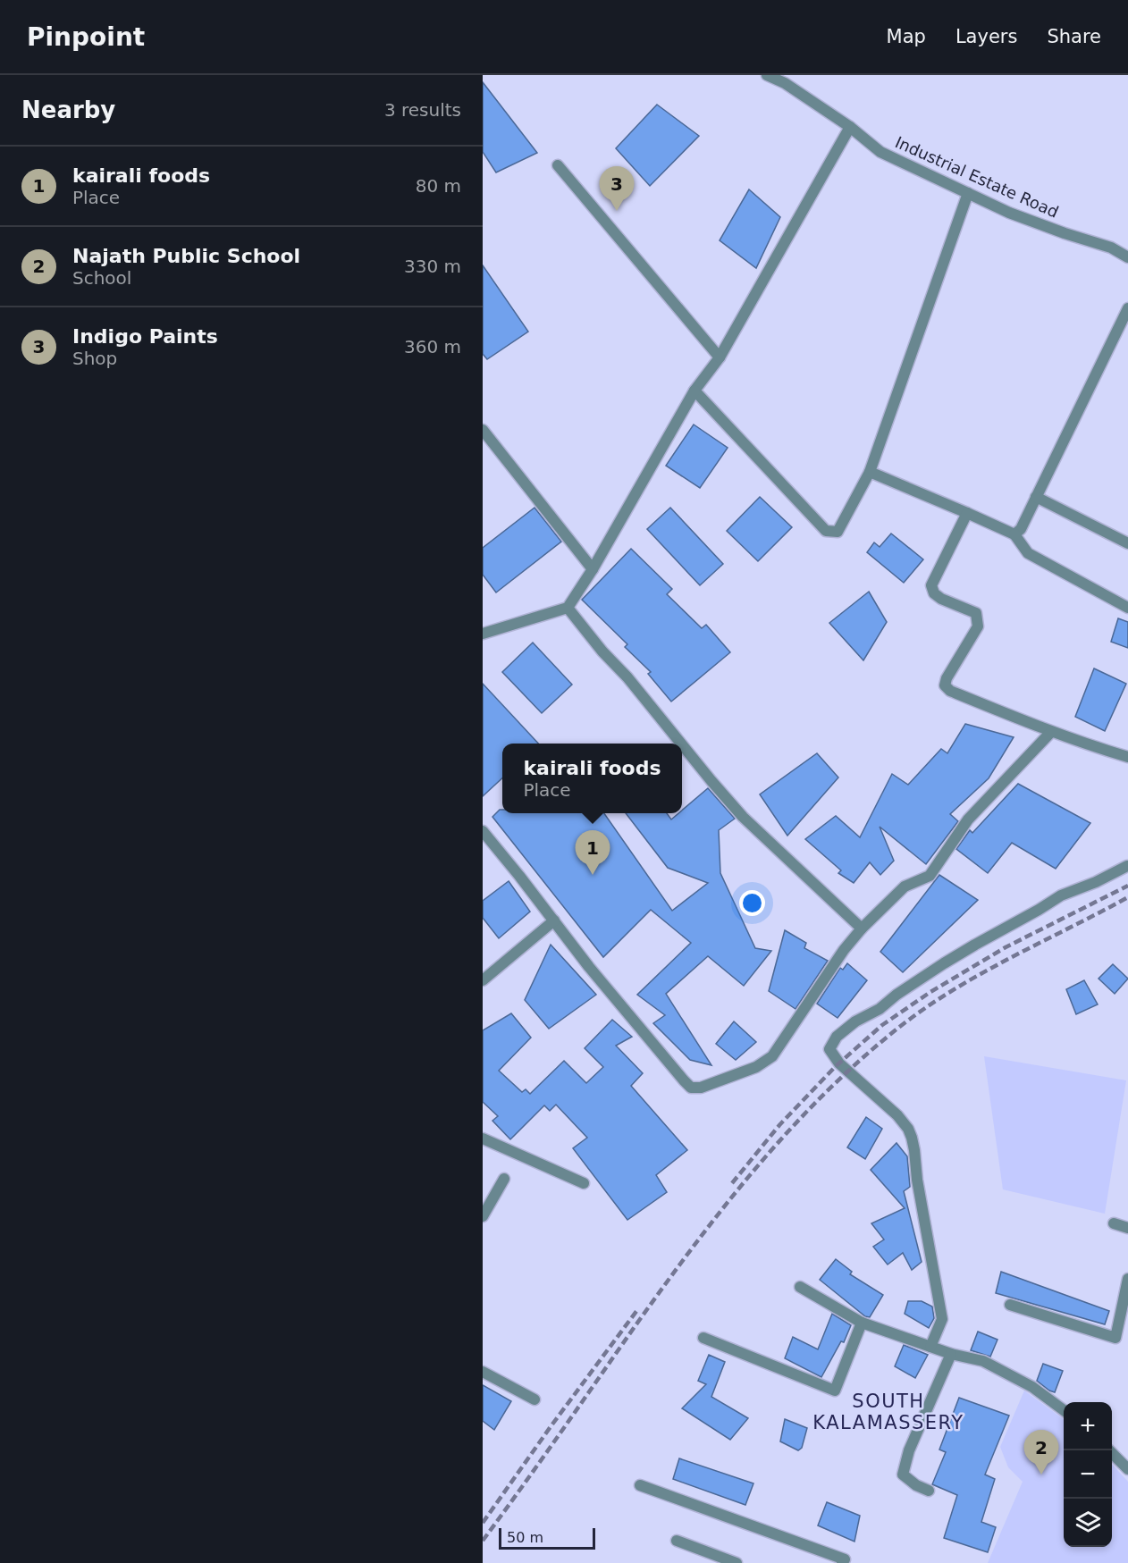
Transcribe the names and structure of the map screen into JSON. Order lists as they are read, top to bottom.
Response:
{
  "streets": {
    "street": ["Industrial Estate Road"]
  },
  "districts": ["SOUTH KALAMASSERY"],
  "scale_bar": "50 m",
  "page": {
    "header": "Pinpoint",
    "nav": ["Map", "Layers", "Share"],
    "heading": ["Nearby", "3 results"],
    "list": [
      {
        "mark": "1",
        "name": "kairali foods",
        "note": "Place",
        "value": "80 m"
      },
      {
        "mark": "2",
        "name": "Najath Public School",
        "note": "School",
        "value": "330 m"
      },
      {
        "mark": "3",
        "name": "Indigo Paints",
        "note": "Shop",
        "value": "360 m"
      }
    ],
    "pins": ["3", "1", "2"],
    "popup": ["kairali foods", "Place"],
    "map_buttons": ["+", "−"],
    "scale": "50 m"
  }
}
